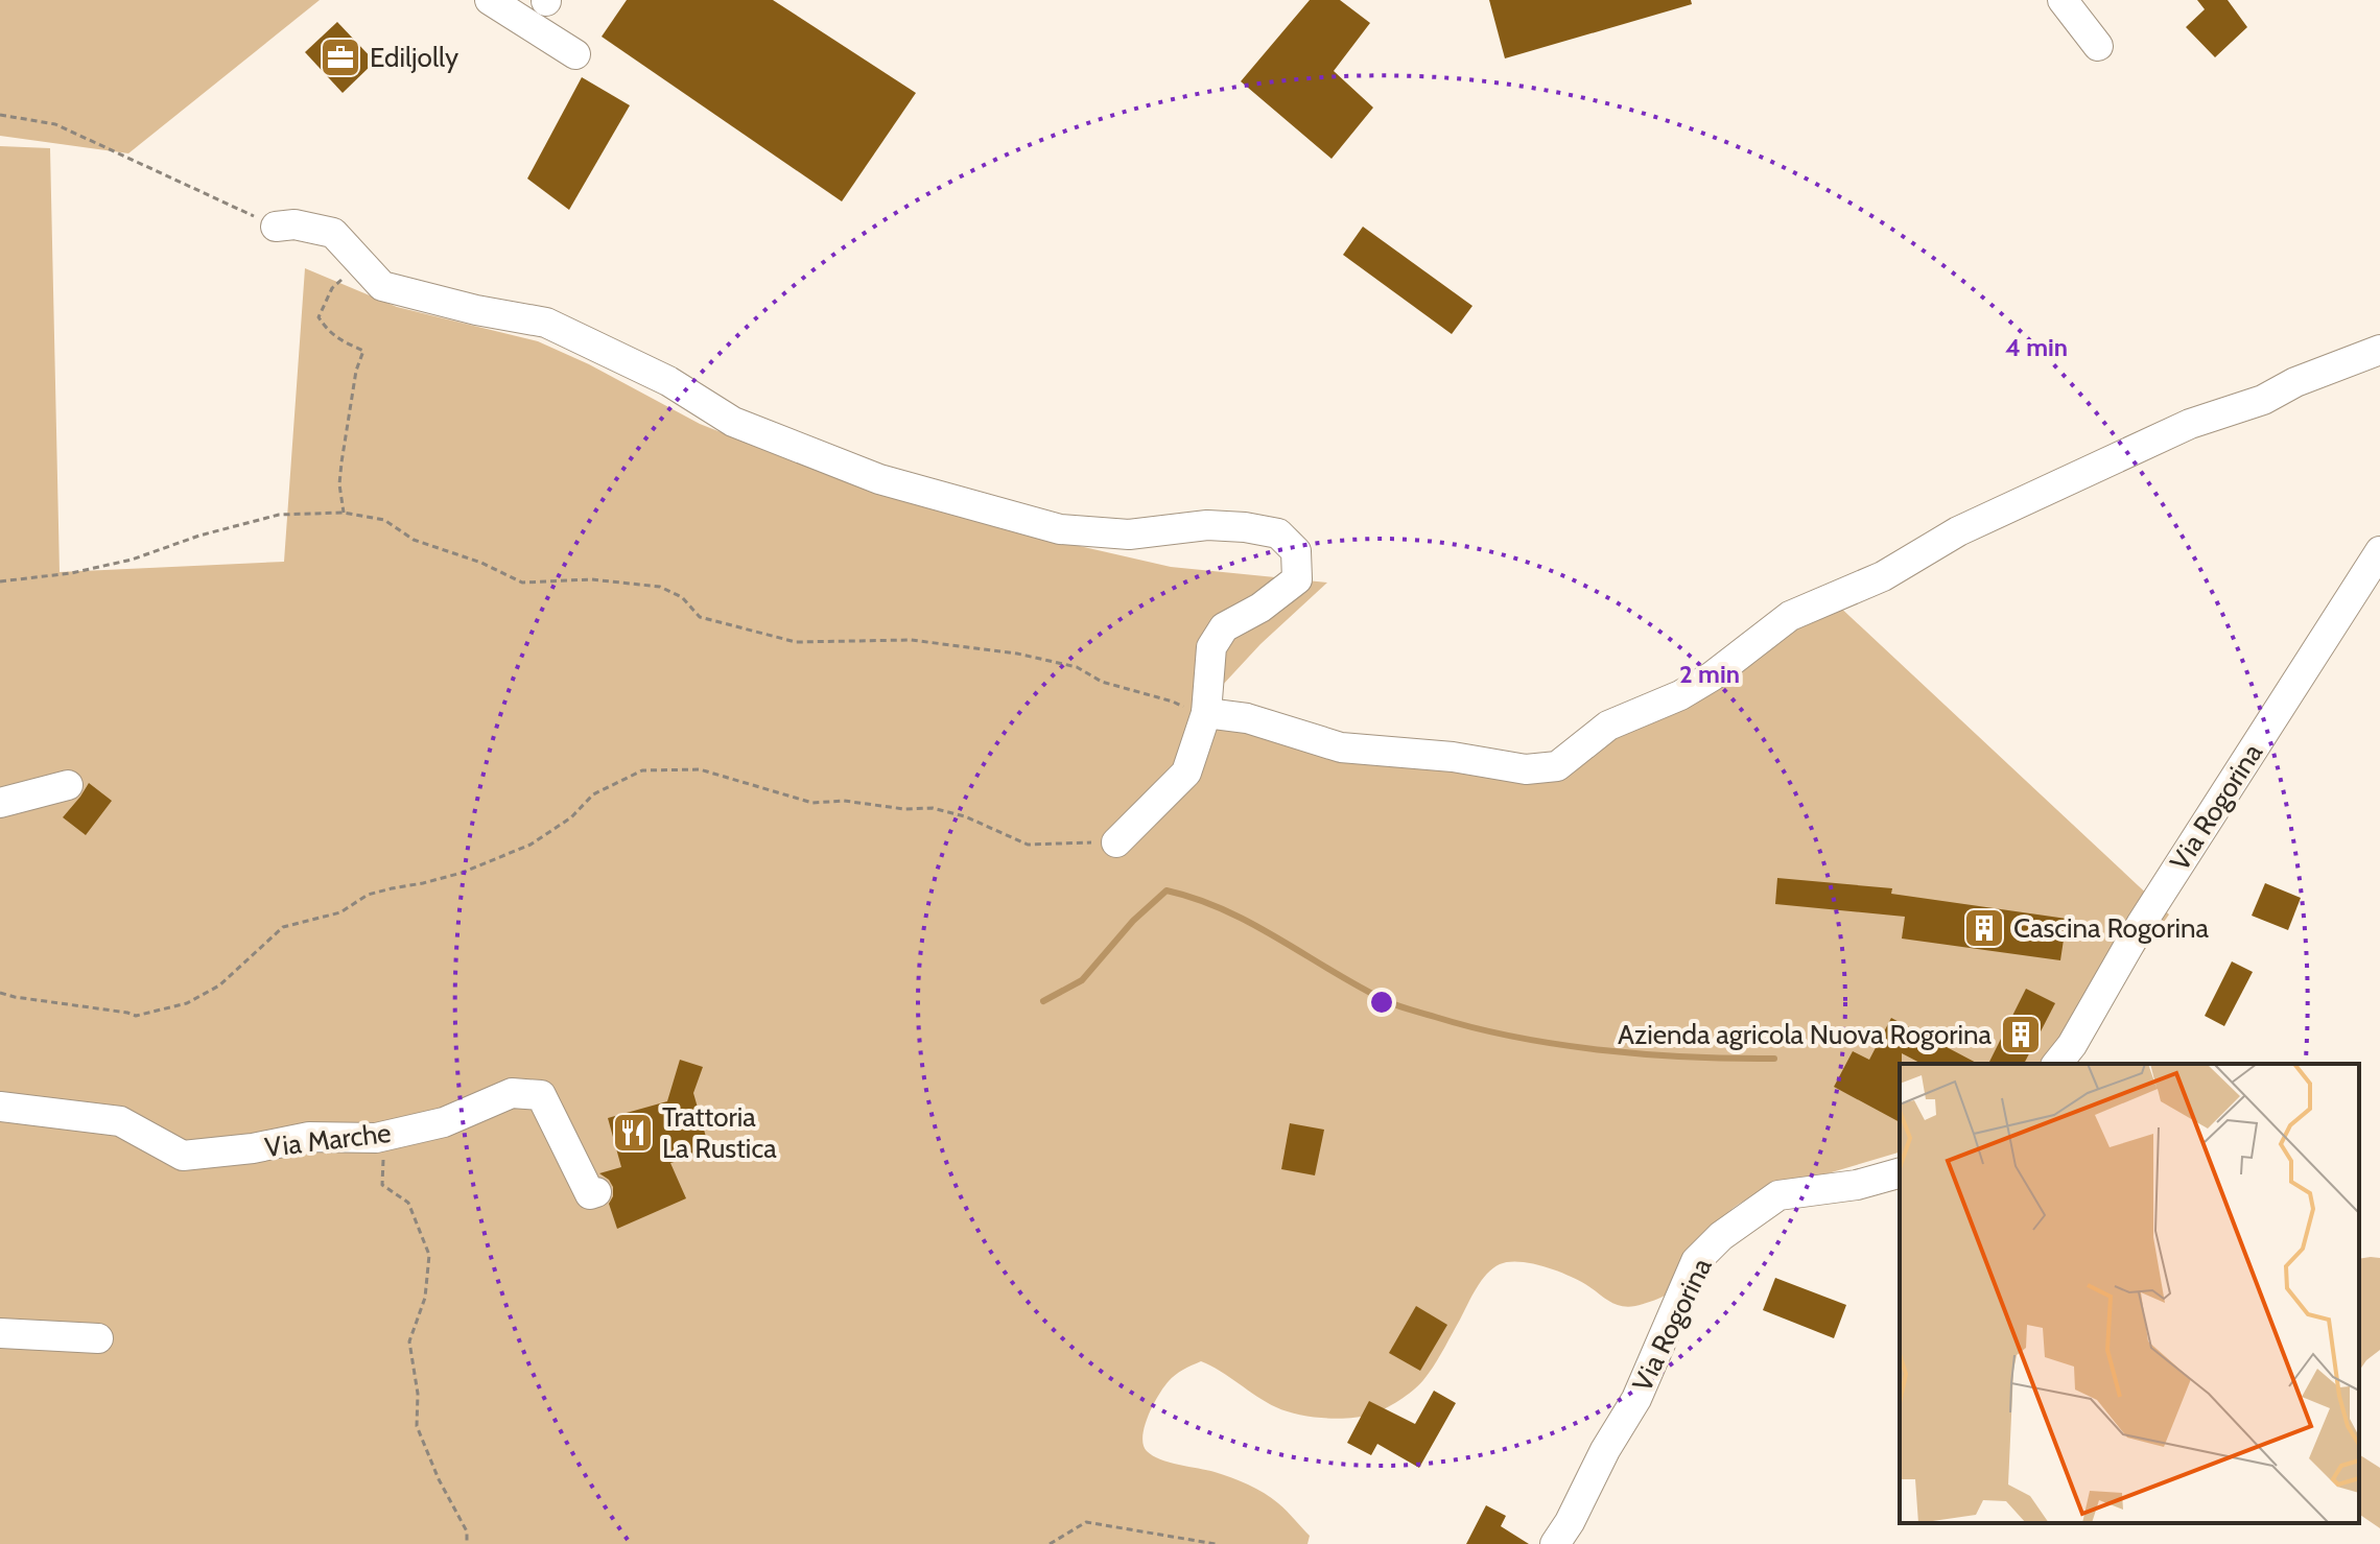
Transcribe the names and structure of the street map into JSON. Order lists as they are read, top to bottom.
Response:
{
  "streets": {
    "street": ["Via Rogorina", "Via Marche"]
  },
  "places": {
    "office": ["Ediljolly"],
    "building": ["Cascina Rogorina", "Azienda agricola Nuova Rogorina"],
    "restaurant": ["Trattoria La Rustica"]
  },
  "rings": ["4 min", "2 min"]
}
